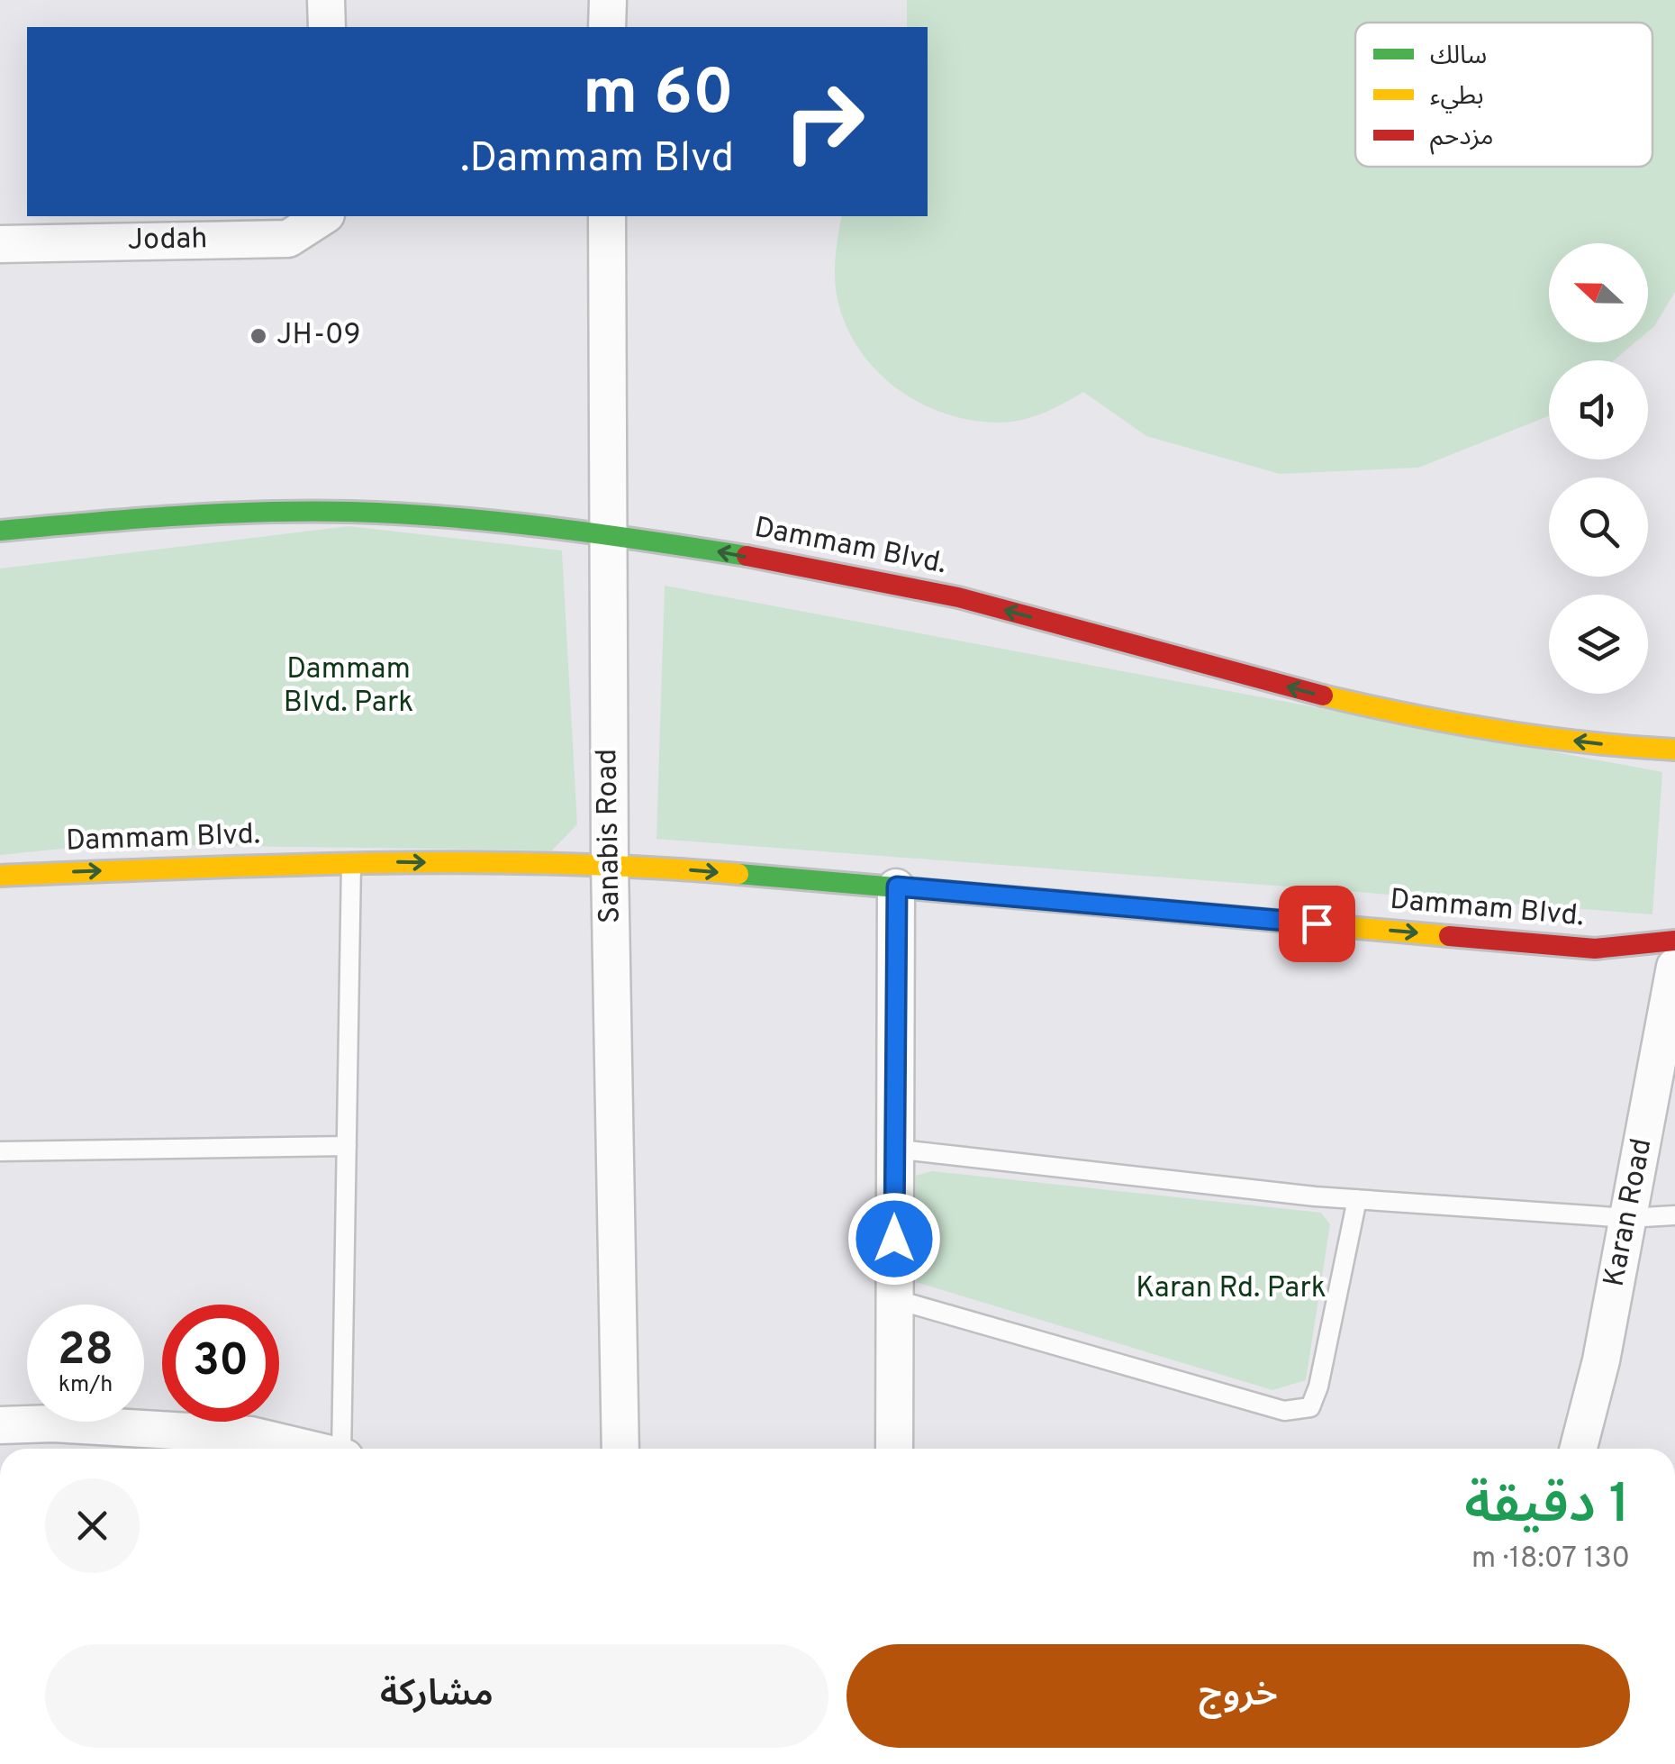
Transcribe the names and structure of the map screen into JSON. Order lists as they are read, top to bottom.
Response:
{
  "streets": {
    "main road": ["Dammam Blvd."],
    "street": ["Jodah", "Sanabis Road", "Karan Road"]
  },
  "crossings": [
    ["Dammam Blvd.", "Sanabis Road"]
  ],
  "parks": ["Dammam Blvd. Park", "Karan Rd. Park"],
  "places": ["JH-09"],
  "legend": ["سالك", "بطيء", "مزدحم"],
  "north": "left",
  "page": {
    "turn": ["60 m", "Dammam Blvd."],
    "speed": "28 km/h",
    "limit": "30",
    "heading": ["1 دقيقة", "130 m · 18:07"],
    "buttons": ["خروج", "مشاركة"]
  }
}
